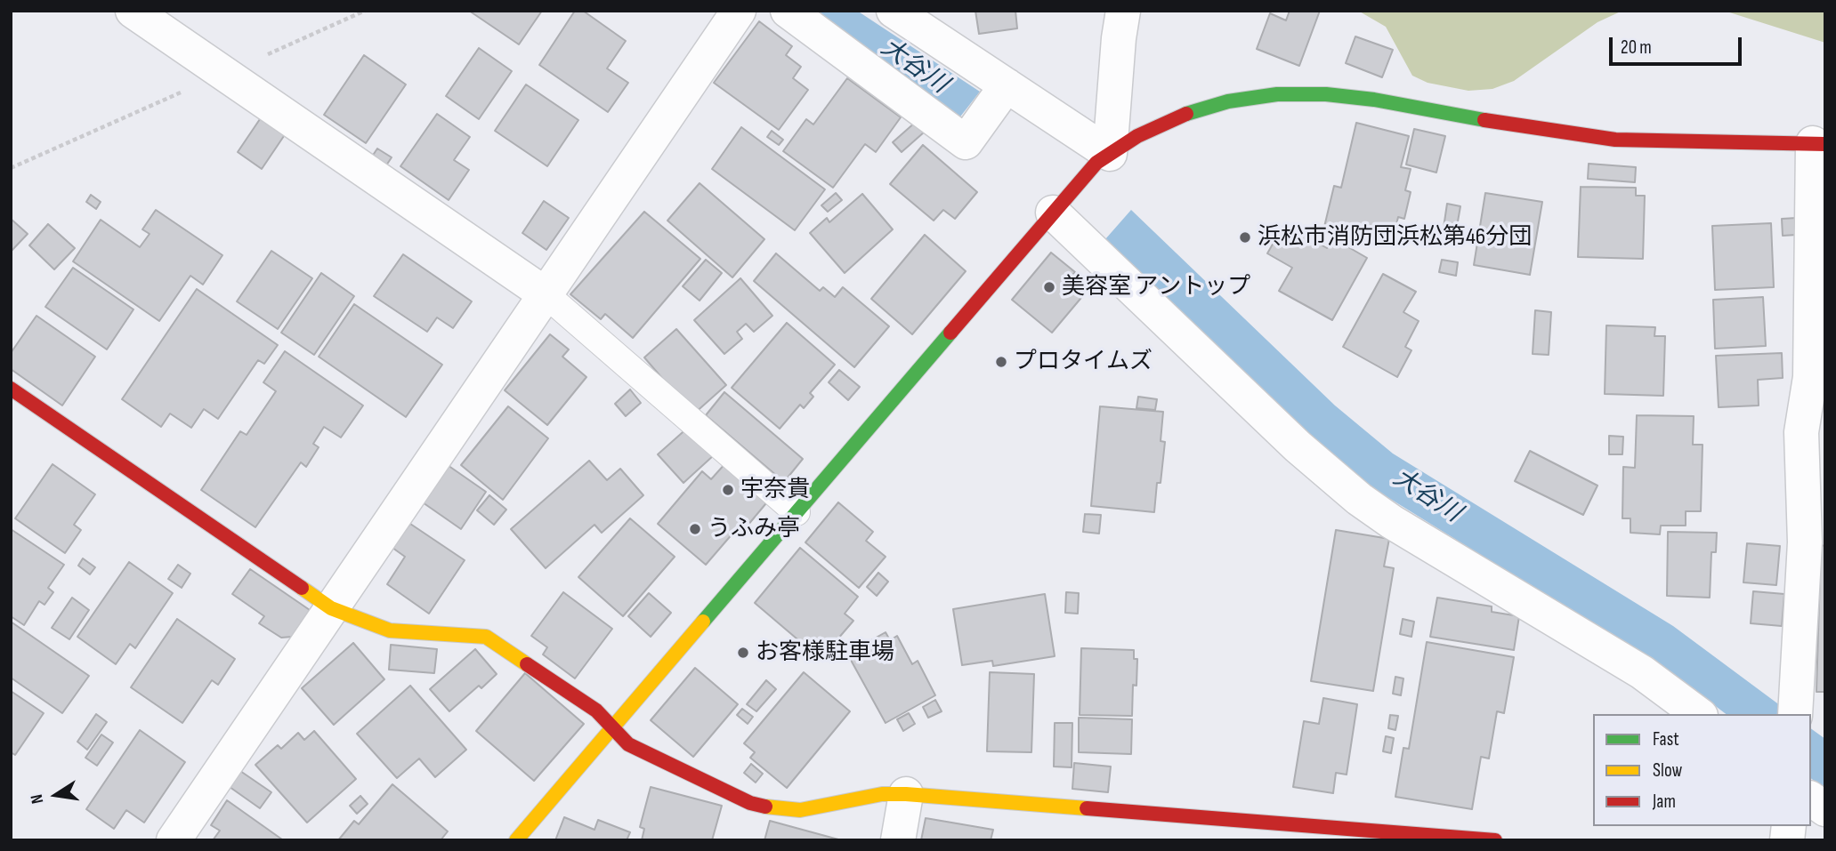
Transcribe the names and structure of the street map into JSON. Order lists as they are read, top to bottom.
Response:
{
  "water": ["大谷川"],
  "places": [
    "浜松市消防団浜松第46分団",
    "美容室 アントップ",
    "プロタイムズ",
    "宇奈貴",
    "うふみ亭",
    "お客様駐車場"
  ],
  "legend": ["Fast", "Slow", "Jam"],
  "scale_bar": "20 m",
  "north": "left"
}
